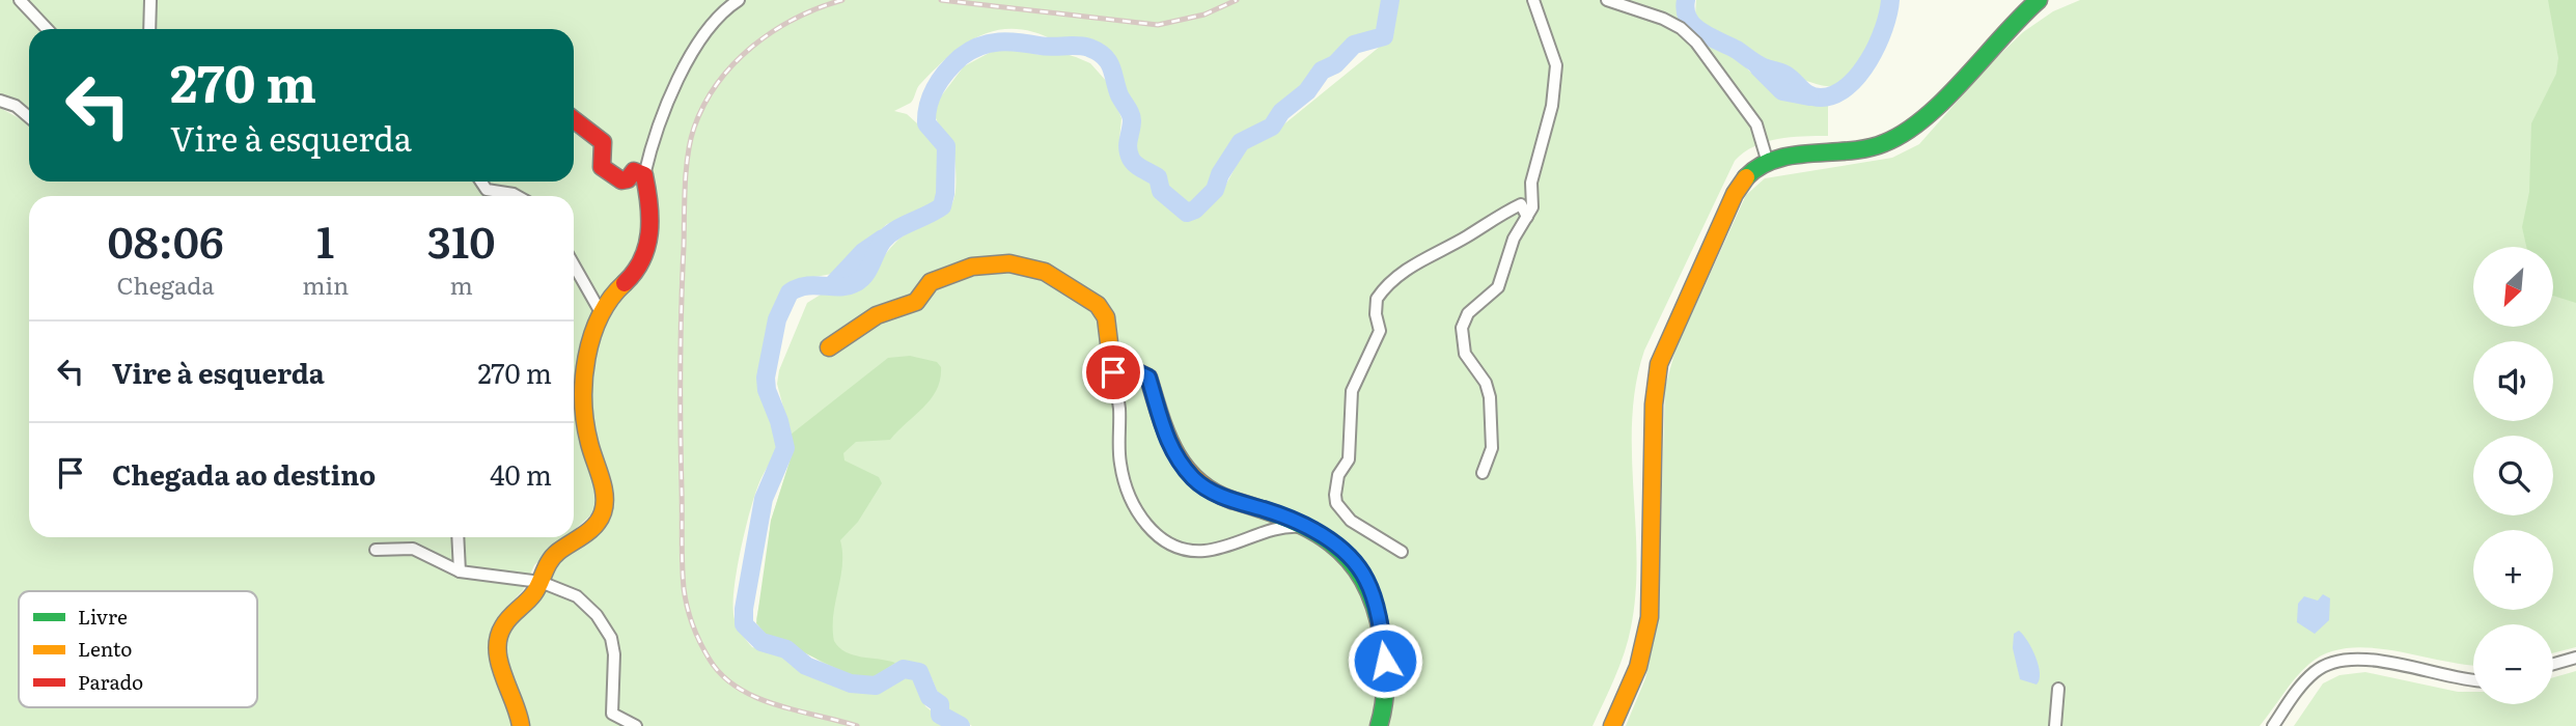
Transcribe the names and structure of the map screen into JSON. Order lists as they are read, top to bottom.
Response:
{
  "legend": ["Livre", "Lento", "Parado"],
  "north": "bottom left",
  "page": {
    "turn": ["270 m", "Vire à esquerda"],
    "eta": [
      "08:06",
      "Chegada",
      "1",
      "min",
      "310",
      "m"
    ],
    "map_buttons": ["+", "−"],
    "list": [
      {
        "name": "Vire à esquerda",
        "value": "270 m"
      },
      {
        "name": "Chegada ao destino",
        "value": "40 m"
      }
    ]
  }
}
